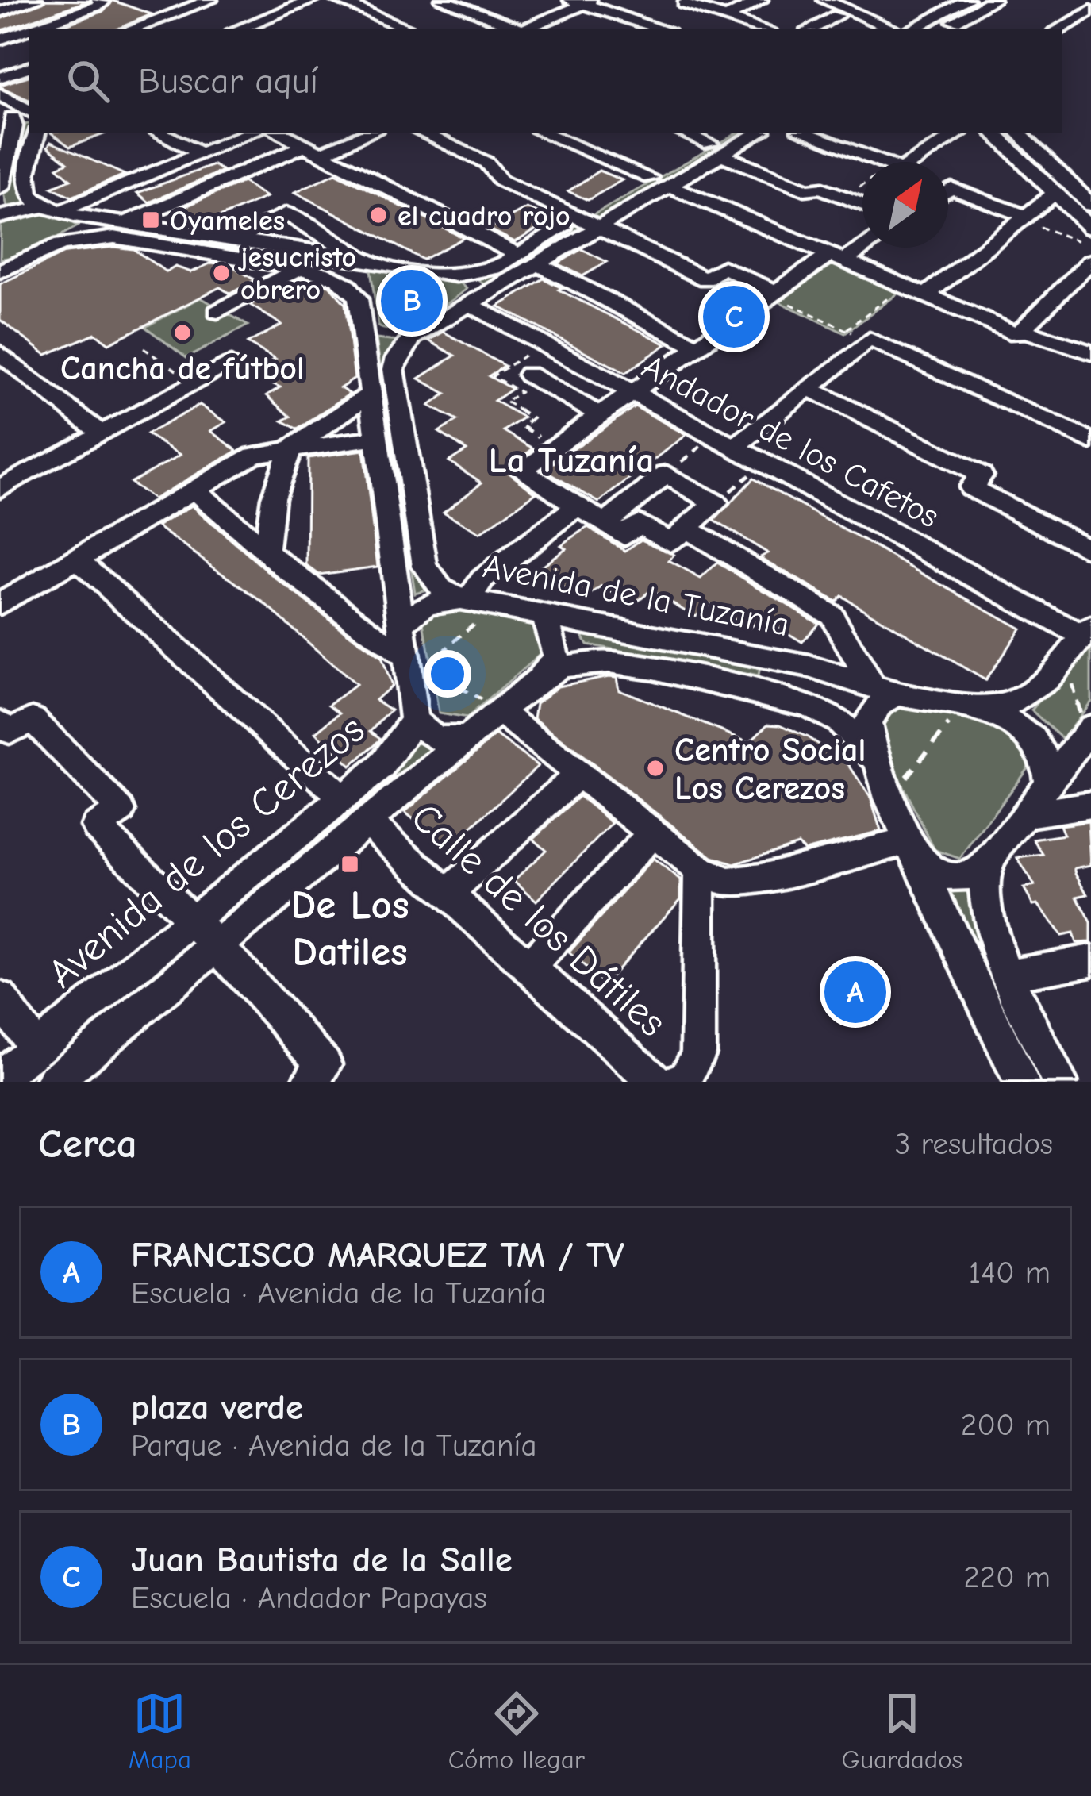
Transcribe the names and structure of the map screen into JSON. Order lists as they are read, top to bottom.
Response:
{
  "streets": {
    "street": [
      "Andador de los Cafetos",
      "Avenida de la Tuzanía",
      "Avenida de los Cerezos",
      "Calle de los Dátiles"
    ]
  },
  "districts": ["La Tuzanía"],
  "places": {
    "other": [
      "el cuadro rojo",
      "jesucristo obrero",
      "Cancha de fútbol",
      "Centro Social Los Cerezos"
    ],
    "transit": ["Oyameles", "De Los Datiles"]
  },
  "north": "top right",
  "page": {
    "search": "Buscar aquí",
    "pins": ["B", "C", "A"],
    "heading": ["Cerca", "3 resultados"],
    "list": [
      {
        "mark": "A",
        "name": "FRANCISCO MARQUEZ TM / TV",
        "note": "Escuela · Avenida de la Tuzanía",
        "value": "140 m"
      },
      {
        "mark": "B",
        "name": "plaza verde",
        "note": "Parque · Avenida de la Tuzanía",
        "value": "200 m"
      },
      {
        "mark": "C",
        "name": "Juan Bautista de la Salle",
        "note": "Escuela · Andador Papayas",
        "value": "220 m"
      }
    ],
    "nav": ["Mapa", "Cómo llegar", "Guardados"]
  }
}
